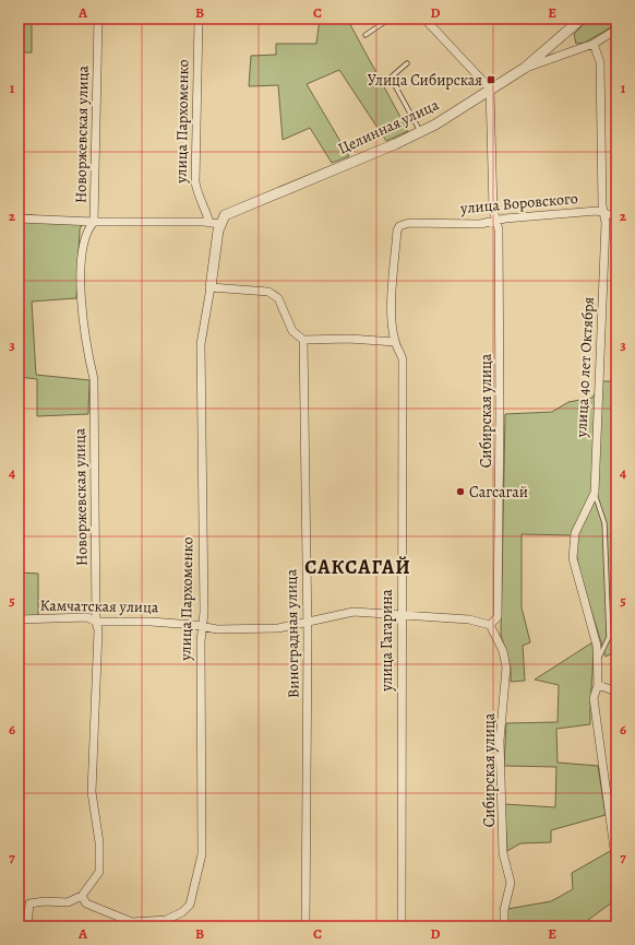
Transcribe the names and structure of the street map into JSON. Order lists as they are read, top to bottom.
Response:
{
  "streets": {
    "street": [
      "улица Пархоменко",
      "Целинная улица",
      "Новоржевская улица",
      "улица Воровского",
      "улица 40 лет Октября",
      "Сибирская улица",
      "Камчатская улица",
      "Виноградная улица",
      "улица Гагарина"
    ]
  },
  "crossings": [
    ["улица Пархоменко", "Целинная улица"],
    ["улица Пархоменко", "Камчатская улица"],
    ["Целинная улица", "улица 40 лет Октября"],
    ["Целинная улица", "Сибирская улица"],
    ["Новоржевская улица", "Камчатская улица"],
    ["улица Воровского", "улица 40 лет Октября"],
    ["улица Воровского", "Сибирская улица"],
    ["улица Воровского", "улица Гагарина"],
    ["Сибирская улица", "Камчатская улица"],
    ["Камчатская улица", "Виноградная улица"],
    ["Камчатская улица", "улица Гагарина"]
  ],
  "districts": ["САКСАГАЙ"],
  "places": {
    "transit": ["Улица Сибирская"],
    "other": ["Сагсагай"]
  },
  "grid": {
    "columns": [
      "A",
      "B",
      "C",
      "D",
      "E"
    ],
    "rows": [
      "1",
      "2",
      "3",
      "4",
      "5",
      "6",
      "7"
    ]
  }
}
